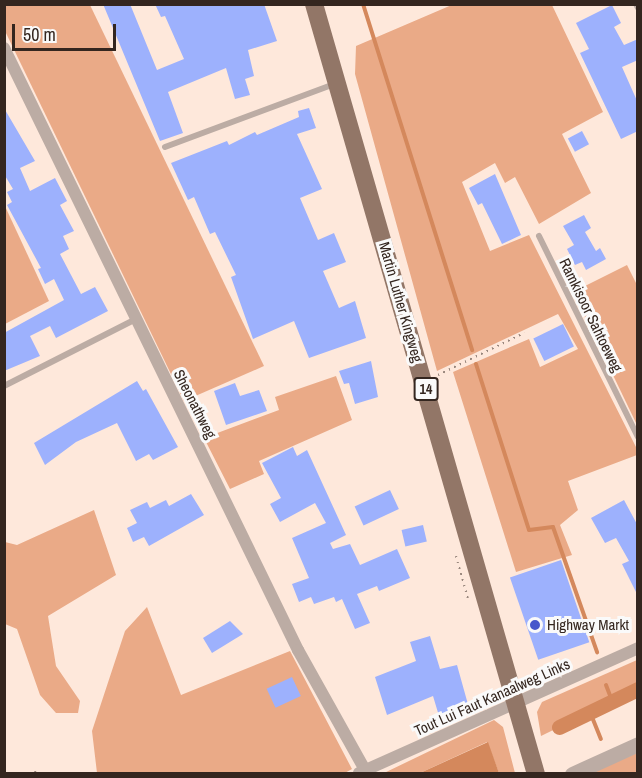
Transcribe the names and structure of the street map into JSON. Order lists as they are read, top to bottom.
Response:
{
  "streets": {
    "main road": ["Martin Luther Kingweg", "14"],
    "street": ["Sheonathweg", "Tout Lui Faut Kanaalweg Links"],
    "lane": ["Ramkisoor Sahtoeweg"]
  },
  "crossings": [
    ["Martin Luther Kingweg", "Tout Lui Faut Kanaalweg Links"],
    ["Sheonathweg", "Tout Lui Faut Kanaalweg Links"]
  ],
  "places": ["Highway Markt"],
  "scale_bar": "50 m"
}
